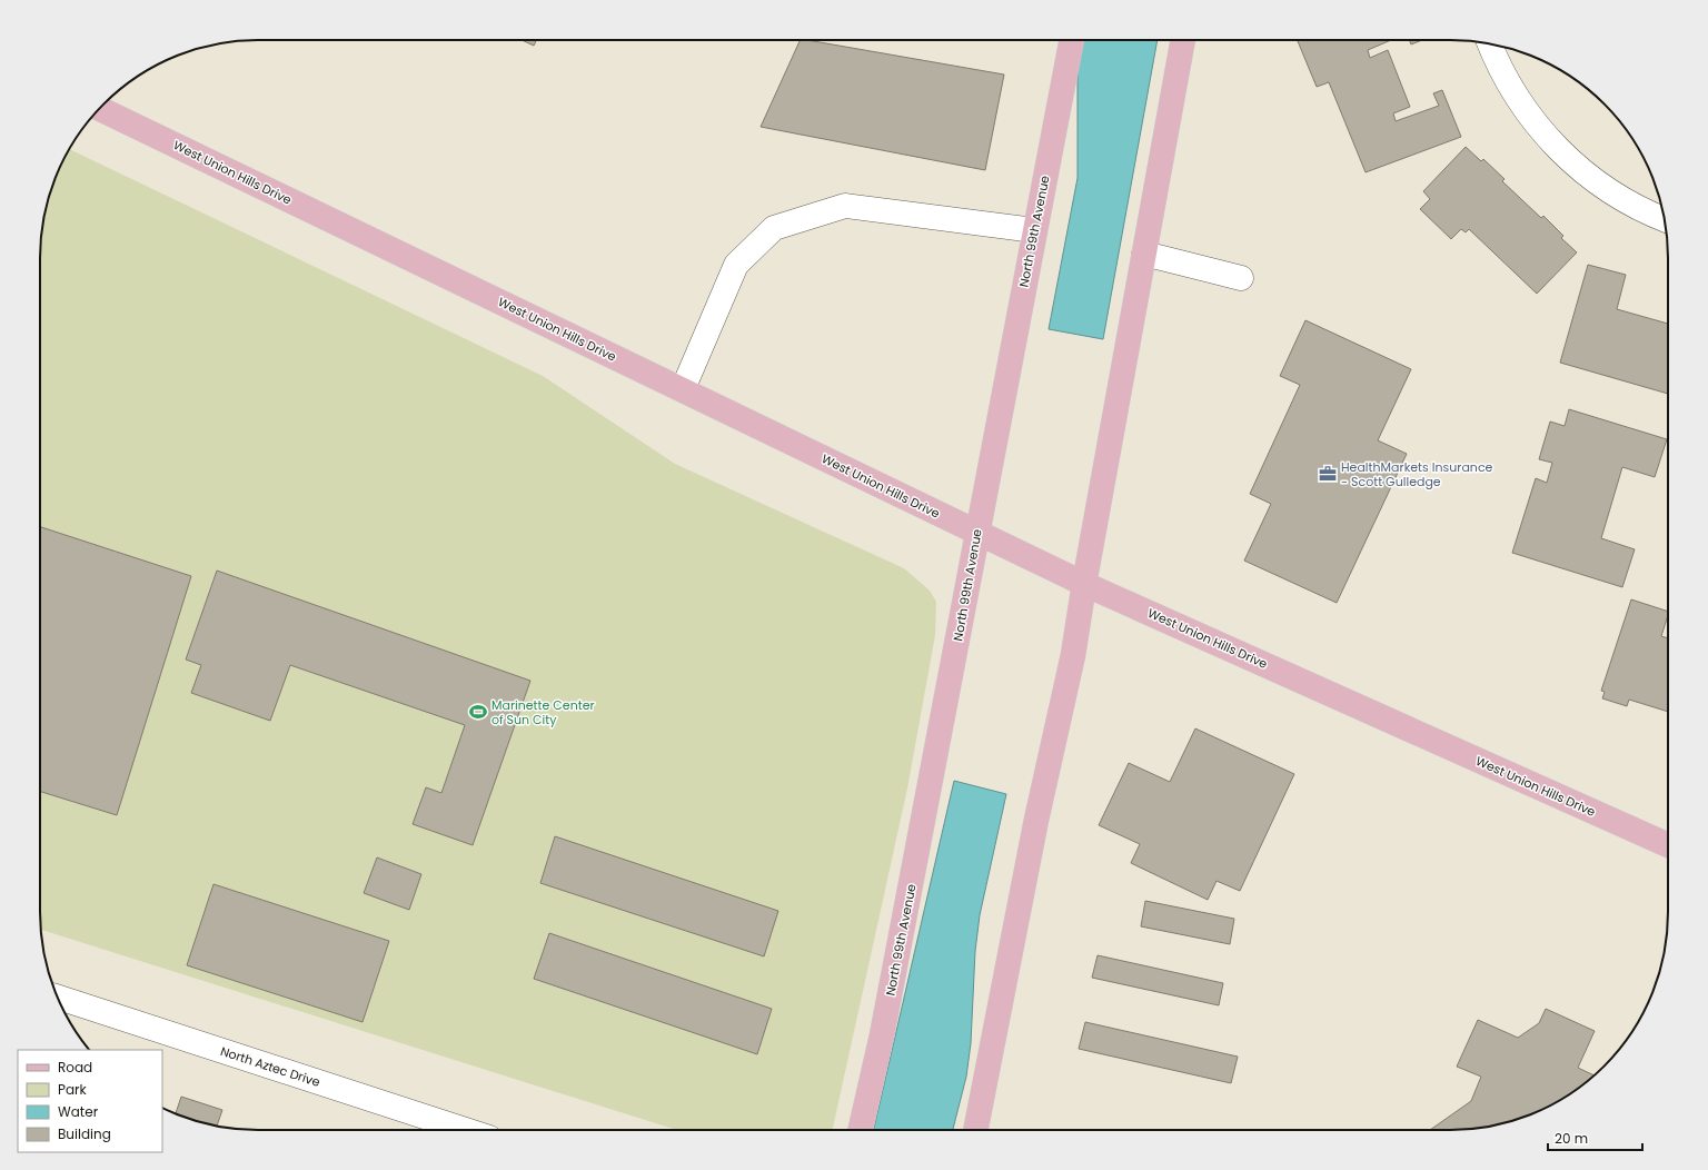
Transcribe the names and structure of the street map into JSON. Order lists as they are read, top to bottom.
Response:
{
  "streets": {
    "main road": ["West Union Hills Drive", "North 99th Avenue"],
    "street": ["North Aztec Drive"]
  },
  "crossings": [
    ["West Union Hills Drive", "North 99th Avenue"]
  ],
  "places": {
    "office": ["HealthMarkets Insurance - Scott Gulledge"],
    "sports": ["Marinette Center of Sun City"]
  },
  "legend": [
    "Road",
    "Park",
    "Water",
    "Building"
  ],
  "scale_bar": "20 m"
}
